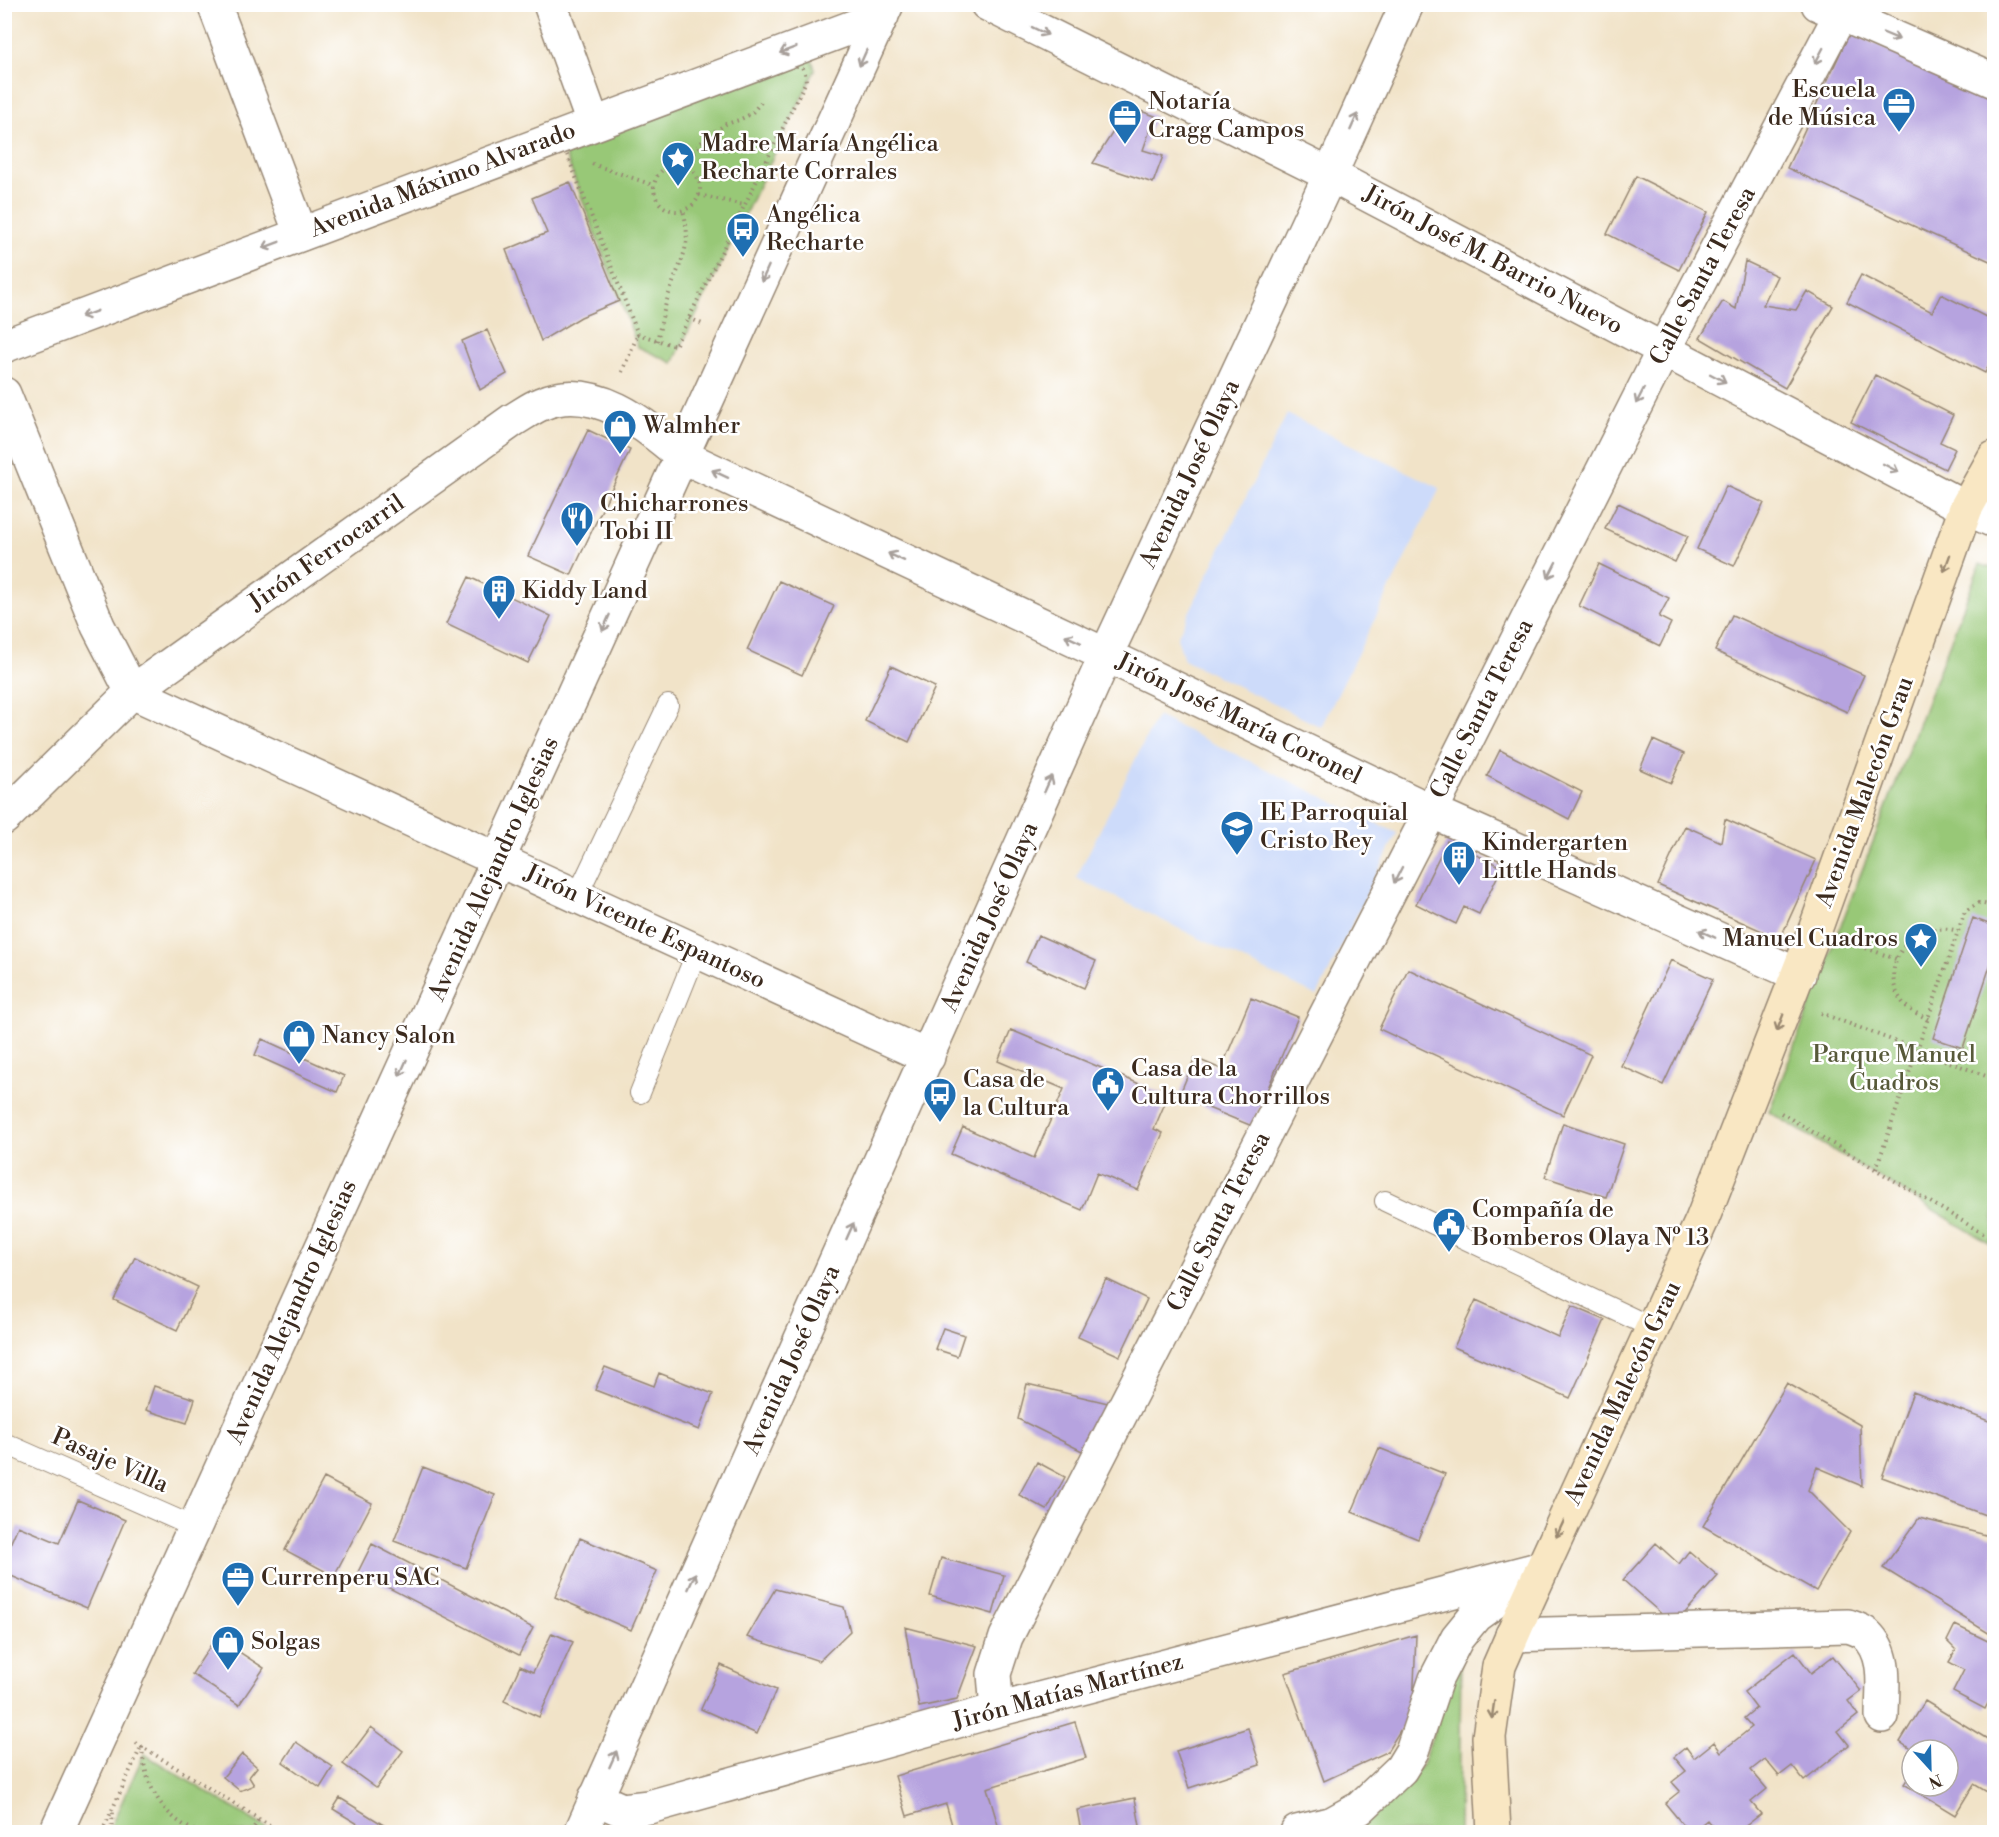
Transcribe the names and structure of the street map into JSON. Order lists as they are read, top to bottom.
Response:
{
  "streets": {
    "main road": ["Avenida Malecón Grau"],
    "street": [
      "Avenida Máximo Alvarado",
      "Jirón José M. Barrio Nuevo",
      "Calle Santa Teresa",
      "Avenida José Olaya",
      "Jirón Ferrocarril",
      "Jirón José María Coronel",
      "Avenida Alejandro Iglesias",
      "Jirón Vicente Espantoso",
      "Jirón Matías Martínez"
    ],
    "lane": ["Pasaje Villa"]
  },
  "crossings": [
    ["Avenida Máximo Alvarado", "Avenida Alejandro Iglesias"],
    ["Jirón José M. Barrio Nuevo", "Calle Santa Teresa"],
    ["Jirón José M. Barrio Nuevo", "Avenida José Olaya"],
    ["Jirón José M. Barrio Nuevo", "Avenida Malecón Grau"],
    ["Calle Santa Teresa", "Jirón José María Coronel"],
    ["Calle Santa Teresa", "Jirón Matías Martínez"],
    ["Avenida José Olaya", "Jirón José María Coronel"],
    ["Avenida José Olaya", "Jirón Vicente Espantoso"],
    ["Avenida José Olaya", "Jirón Matías Martínez"],
    ["Jirón Ferrocarril", "Jirón José María Coronel"],
    ["Jirón Ferrocarril", "Avenida Alejandro Iglesias"],
    ["Jirón Ferrocarril", "Jirón Vicente Espantoso"],
    ["Jirón José María Coronel", "Avenida Malecón Grau"],
    ["Jirón José María Coronel", "Avenida Alejandro Iglesias"],
    ["Avenida Malecón Grau", "Jirón Matías Martínez"],
    ["Avenida Alejandro Iglesias", "Jirón Vicente Espantoso"],
    ["Avenida Alejandro Iglesias", "Pasaje Villa"]
  ],
  "one_way": [
    "Avenida Máximo Alvarado",
    "Jirón José M. Barrio Nuevo",
    "Calle Santa Teresa",
    "Avenida José Olaya",
    "Jirón José María Coronel",
    "Avenida Malecón Grau",
    "Avenida Alejandro Iglesias"
  ],
  "parks": ["Parque Manuel Cuadros"],
  "places": {
    "office": ["Escuela de Música", "Notaría Cragg Campos", "Currenperu SAC"],
    "place": ["Madre María Angélica Recharte Corrales", "Manuel Cuadros"],
    "bus stop": ["Angélica Recharte", "Casa de la Cultura"],
    "shop": ["Walmher", "Nancy Salon", "Solgas"],
    "restaurant": ["Chicharrones Tobi II"],
    "building": ["Kiddy Land", "Kindergarten Little Hands"],
    "school or university": ["IE Parroquial Cristo Rey"],
    "public building": ["Casa de la Cultura Chorrillos", "Compañía de Bomberos Olaya Nº 13"]
  },
  "north": "bottom"
}
